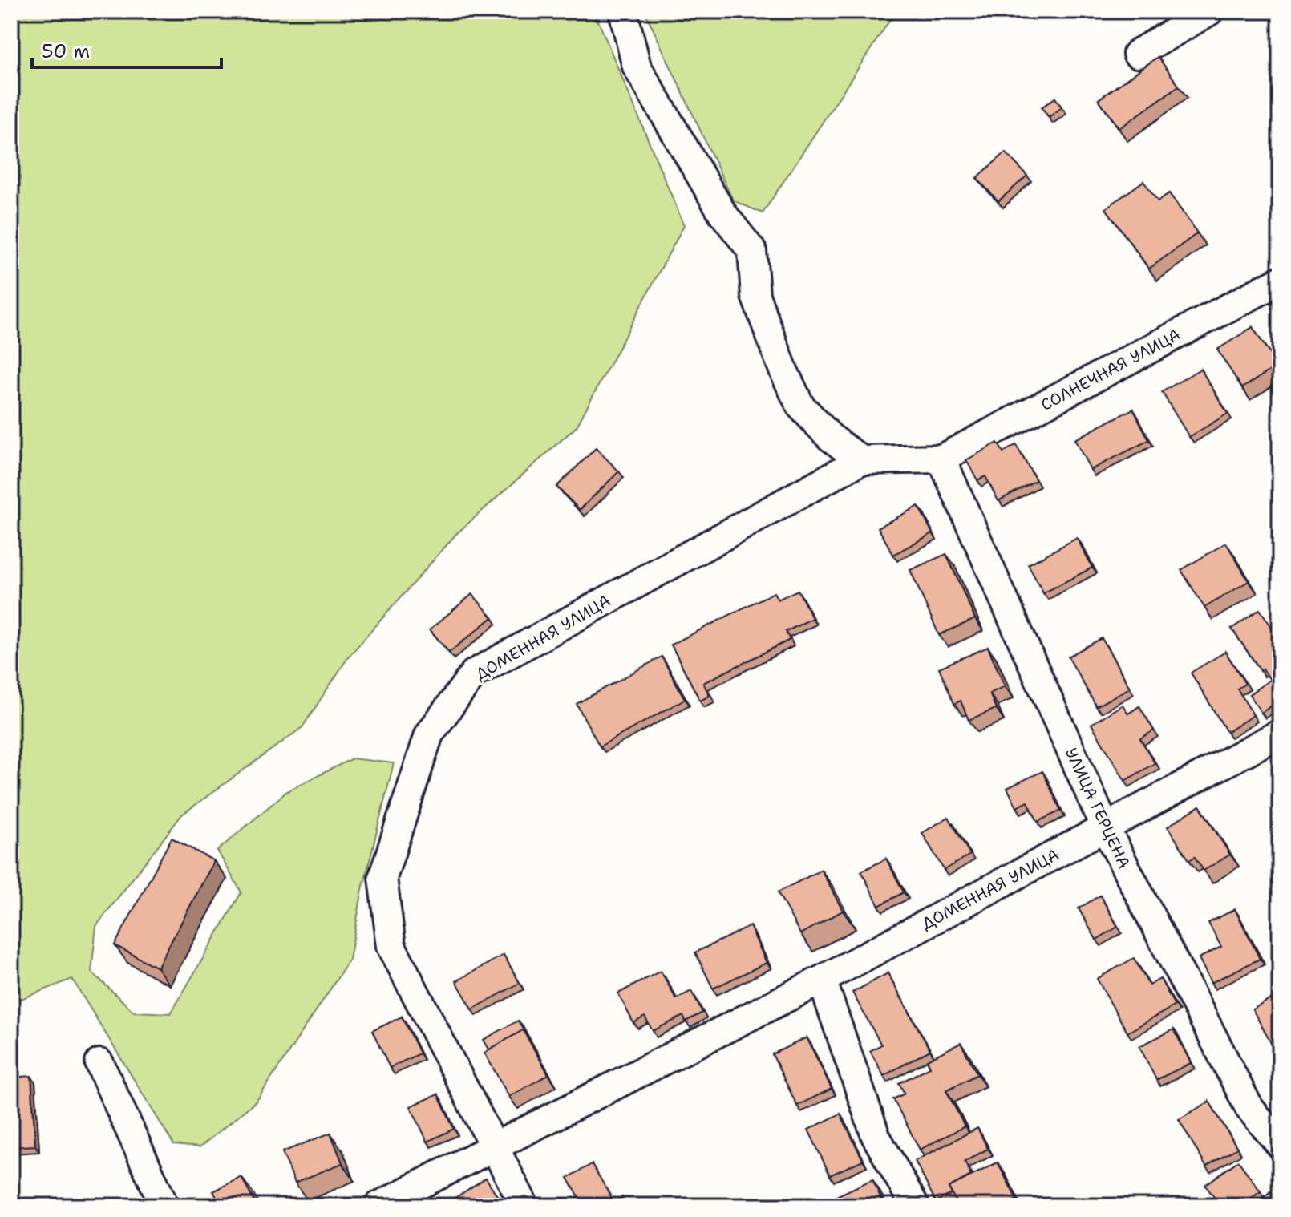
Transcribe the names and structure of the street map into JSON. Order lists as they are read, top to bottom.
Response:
{
  "streets": {
    "street": ["СОЛНЕЧНАЯ УЛИЦА", "ДОМЕННАЯ УЛИЦА", "УЛИЦА ГЕРЦЕНА"]
  },
  "crossings": [
    ["СОЛНЕЧНАЯ УЛИЦА", "ДОМЕННАЯ УЛИЦА"],
    ["СОЛНЕЧНАЯ УЛИЦА", "УЛИЦА ГЕРЦЕНА"],
    ["ДОМЕННАЯ УЛИЦА", "УЛИЦА ГЕРЦЕНА"]
  ],
  "scale_bar": "50 m"
}
